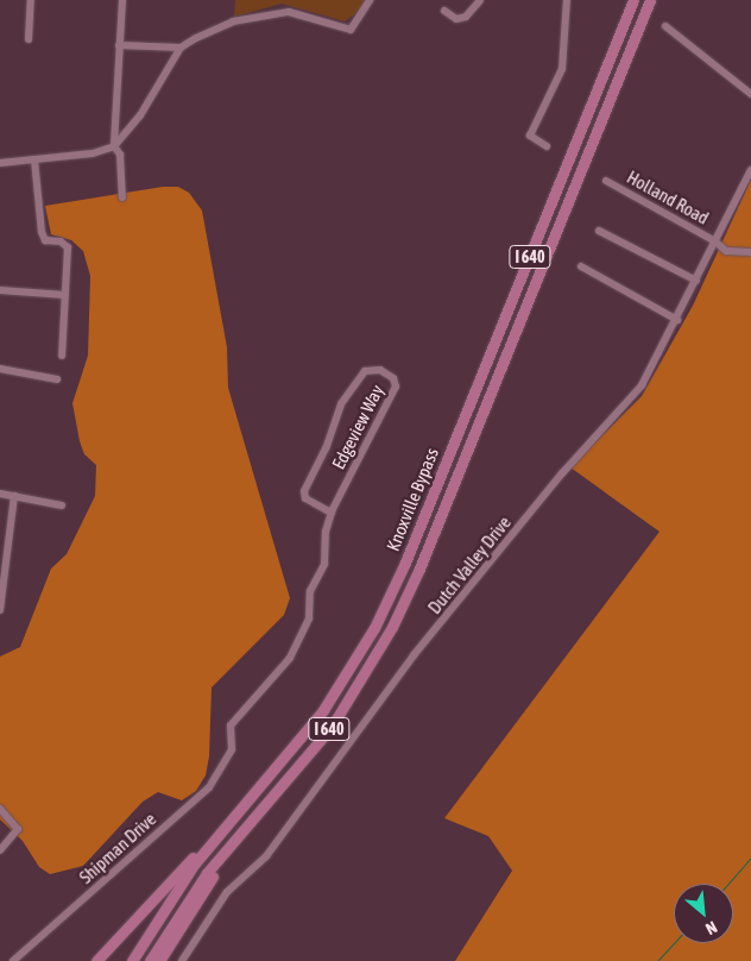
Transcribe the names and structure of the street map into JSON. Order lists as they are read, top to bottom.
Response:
{
  "streets": {
    "highway": ["I 640", "Knoxville Bypass"],
    "street": [
      "Holland Road",
      "Edgeview Way",
      "Dutch Valley Drive",
      "Shipman Drive"
    ]
  },
  "crossings": [
    ["Holland Road", "Dutch Valley Drive"],
    ["Edgeview Way", "Shipman Drive"]
  ],
  "north": "bottom right"
}
